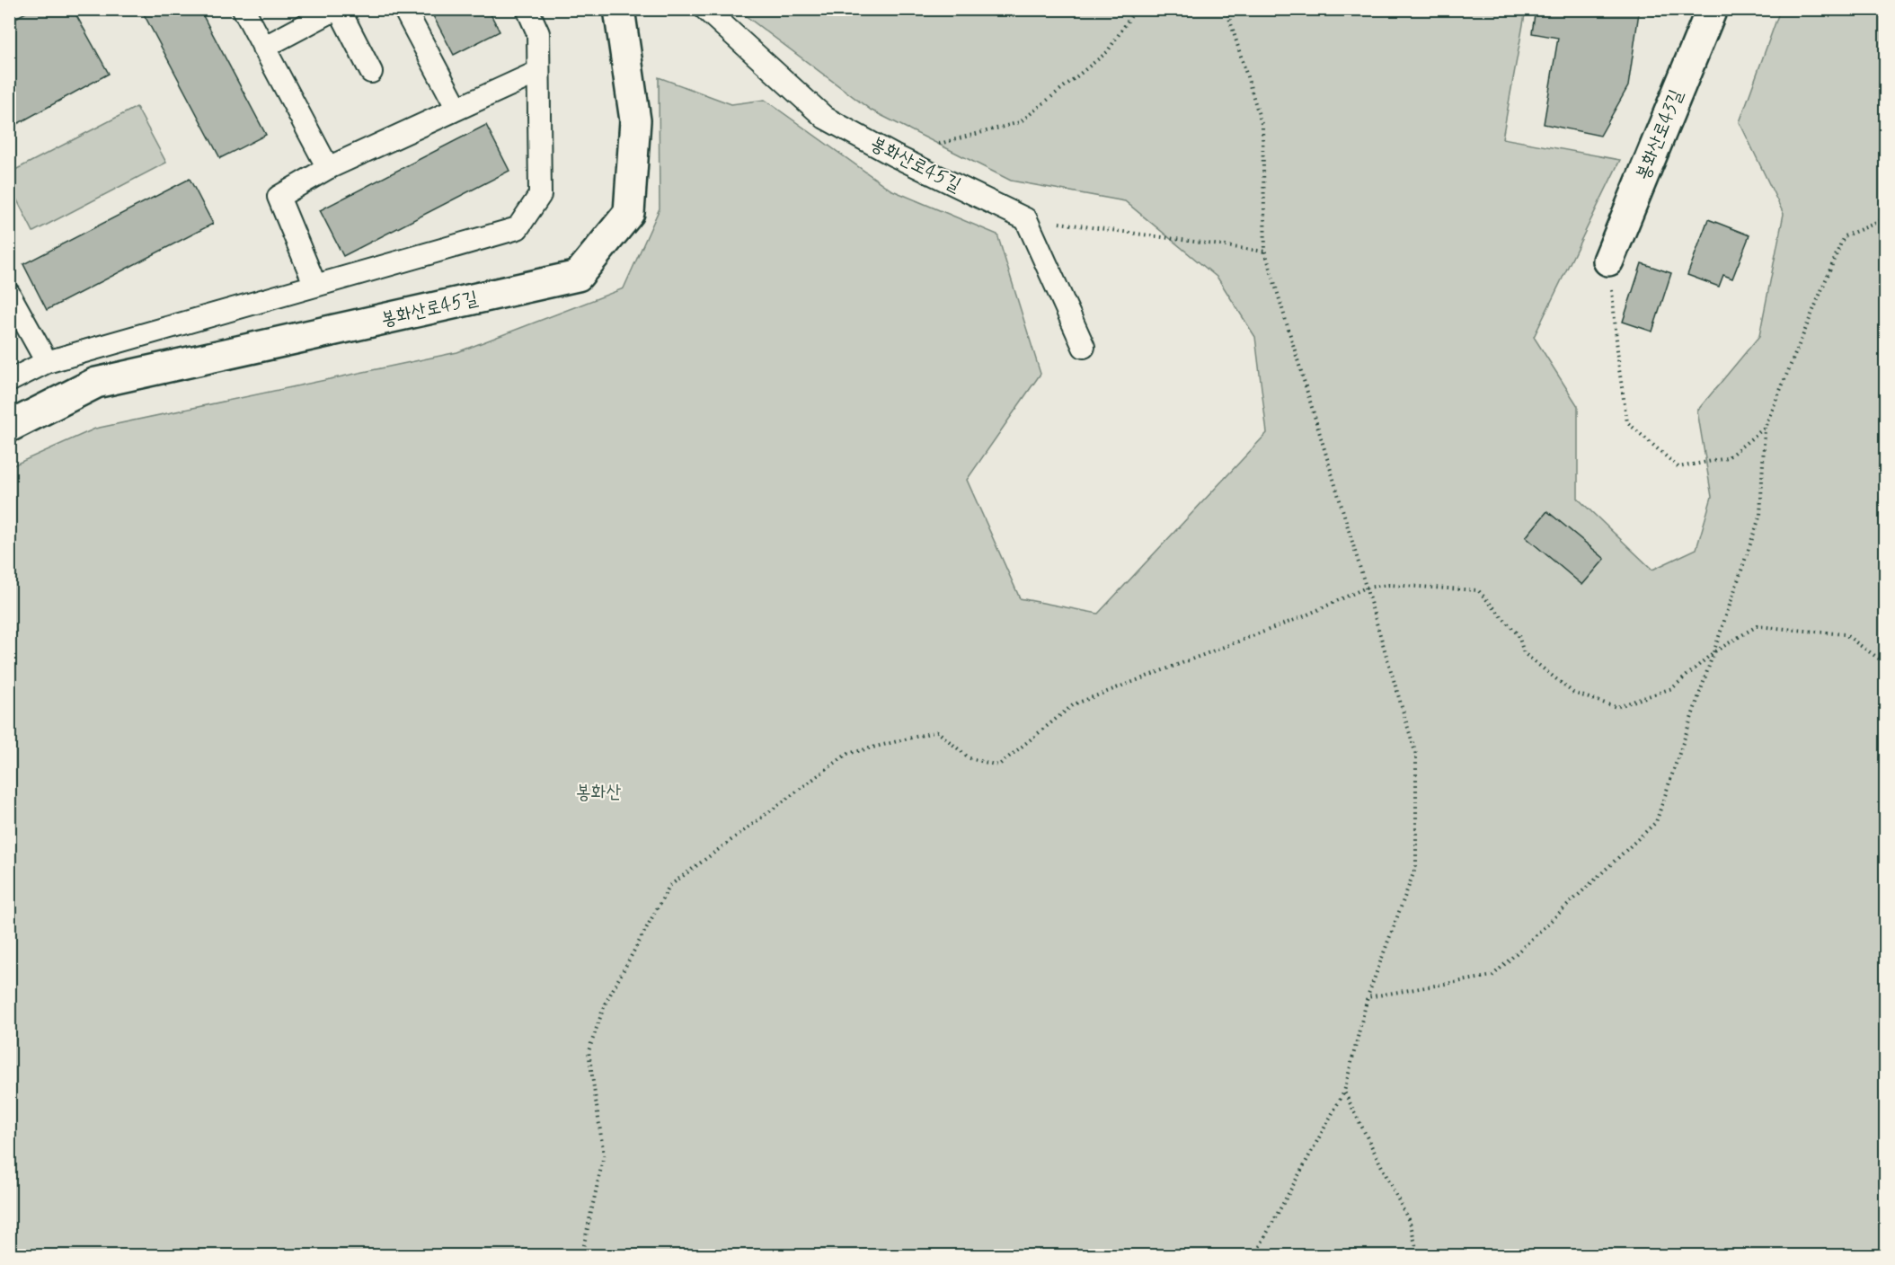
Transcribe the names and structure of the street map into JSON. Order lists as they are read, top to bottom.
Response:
{
  "streets": {
    "street": ["봉화산로43길", "봉화산로45길"]
  },
  "parks": ["봉화산"]
}
